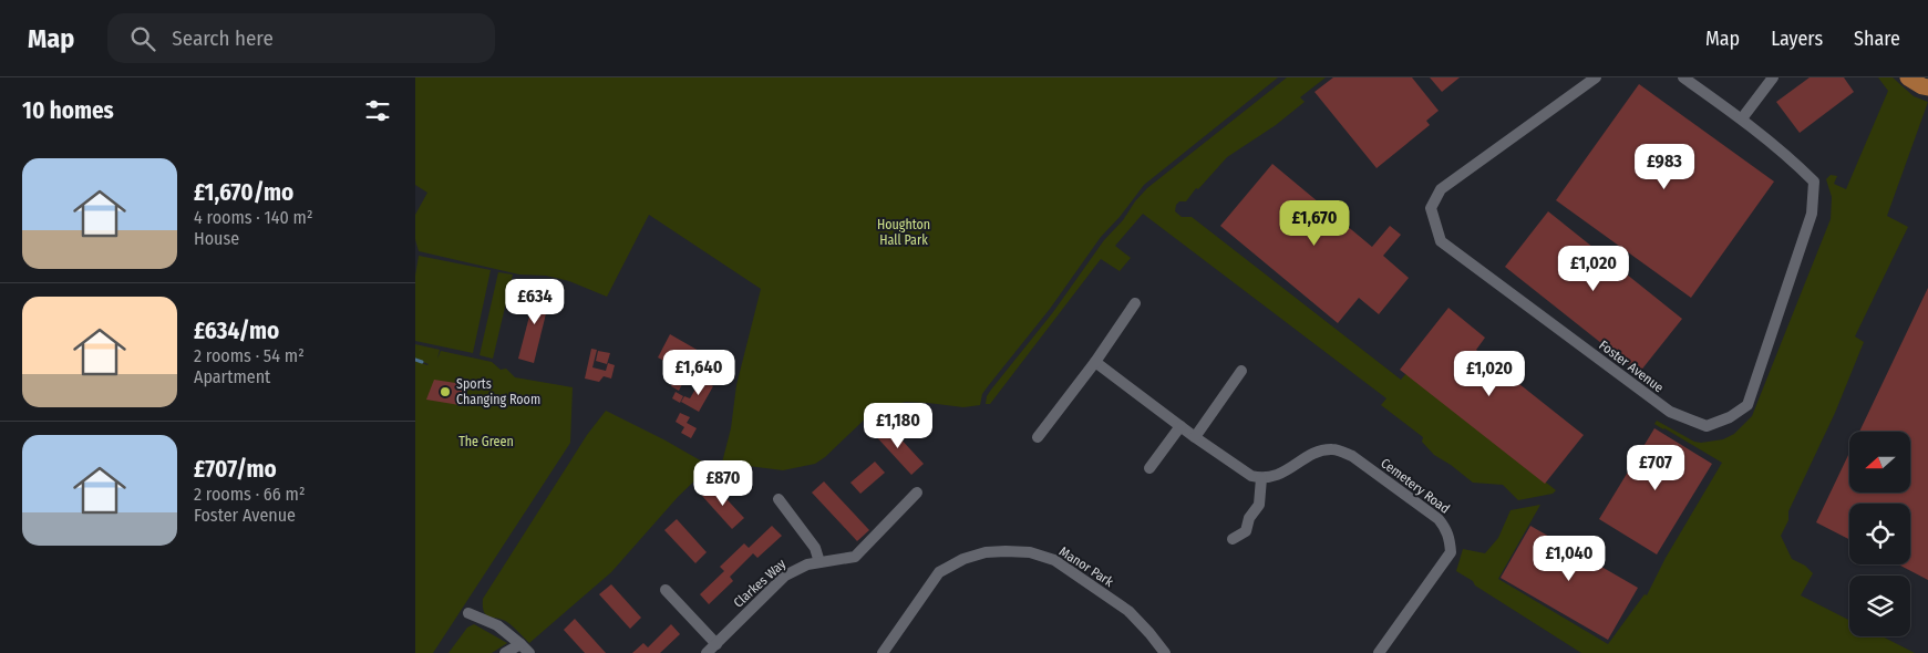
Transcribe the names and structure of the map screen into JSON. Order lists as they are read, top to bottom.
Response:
{
  "streets": {
    "street": [
      "Foster Avenue",
      "Cemetery Road",
      "Manor Park",
      "Clarkes Way"
    ]
  },
  "parks": ["Houghton Hall Park", "The Green"],
  "places": ["Sports Changing Room"],
  "north": "left",
  "page": {
    "header": "Map",
    "search": "Search here",
    "nav": ["Map", "Layers", "Share"],
    "heading": "10 homes",
    "list": [
      {
        "name": "£1,670/mo",
        "note": "4 rooms · 140 m² · House"
      },
      {
        "name": "£634/mo",
        "note": "2 rooms · 54 m² · Apartment"
      },
      {
        "name": "£707/mo",
        "note": "2 rooms · 66 m² · Foster Avenue"
      }
    ],
    "price": [
      "£983",
      "£1,670",
      "£1,020",
      "£634",
      "£1,640",
      "£1,020",
      "£1,180",
      "£707",
      "£870",
      "£1,040"
    ]
  }
}
